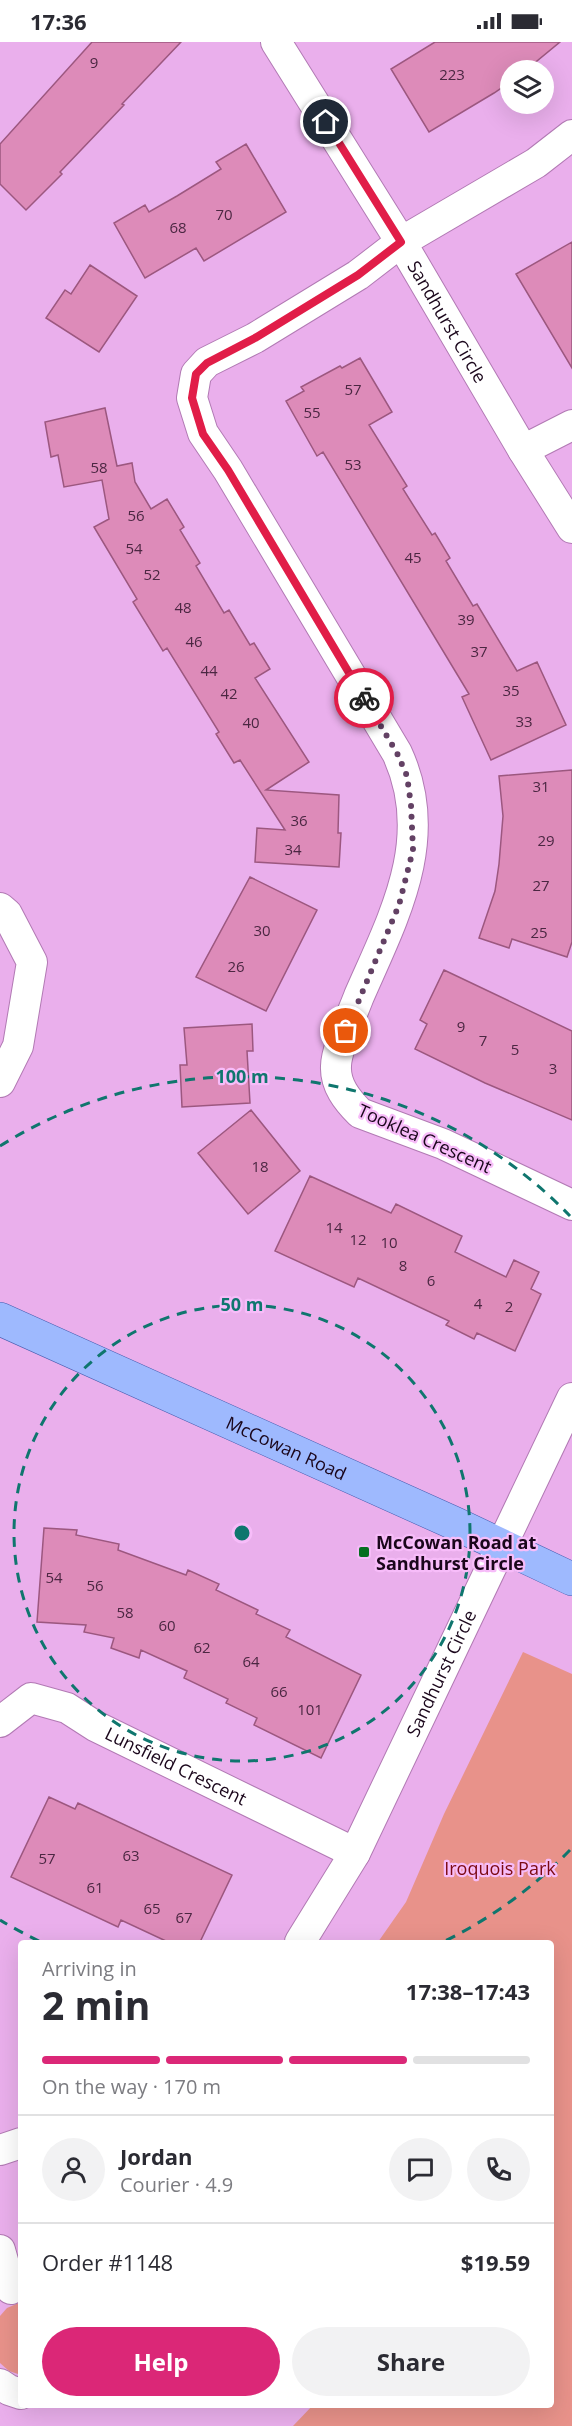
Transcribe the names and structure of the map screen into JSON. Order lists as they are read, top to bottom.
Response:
{
  "streets": {
    "main road": ["McCowan Road"],
    "street": ["Sandhurst Circle", "Tooklea Crescent", "Lunsfield Crescent"]
  },
  "crossings": [
    ["Sandhurst Circle", "Tooklea Crescent"],
    ["Sandhurst Circle", "McCowan Road"],
    ["Sandhurst Circle", "Lunsfield Crescent"]
  ],
  "parks": ["Iroquois Park"],
  "places": {
    "transit": ["McCowan Road at Sandhurst Circle"]
  },
  "house_numbers": [
    "9",
    "223",
    "70",
    "68",
    "57",
    "55",
    "53",
    "58",
    "56",
    "54",
    "45",
    "52",
    "48",
    "39",
    "46",
    "37",
    "44",
    "35",
    "42",
    "33",
    "40",
    "31",
    "36",
    "29",
    "34",
    "27",
    "30",
    "25",
    "26",
    "9",
    "7",
    "5",
    "3",
    "18",
    "14",
    "12",
    "10",
    "8",
    "6",
    "4",
    "2",
    "54",
    "56",
    "58",
    "60",
    "62",
    "64",
    "66",
    "101",
    "63",
    "57",
    "61",
    "65",
    "67"
  ],
  "page": {
    "status": "17:36",
    "heading": ["2 min", "Arriving in", "17:38–17:43"],
    "panel": [
      "Jordan",
      "Courier · 4.9",
      "Order #1148",
      "$19.59"
    ],
    "bar": "On the way · 170 m",
    "buttons": ["Help", "Share"]
  },
  "rings": ["100 m", "50 m"]
}
